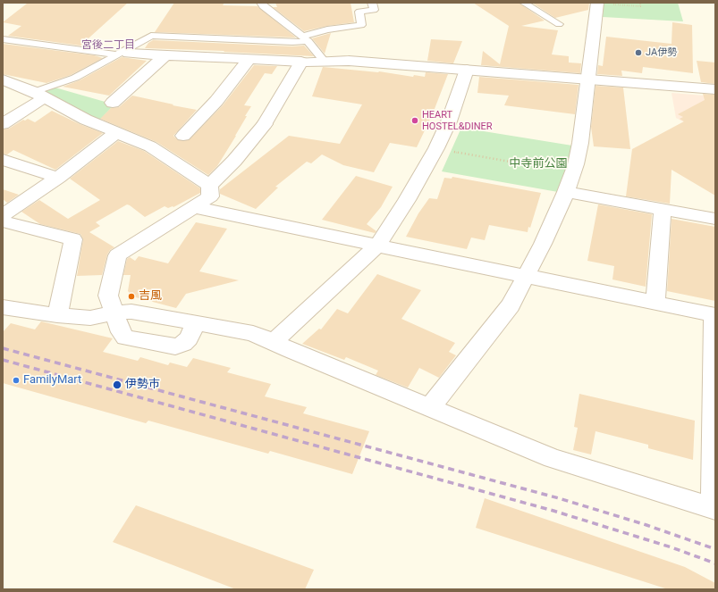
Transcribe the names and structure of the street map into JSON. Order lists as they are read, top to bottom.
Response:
{
  "districts": ["宮後二丁目"],
  "parks": ["中寺前公園"],
  "places": [
    "JA伊勢",
    "HEART HOSTEL&DINER",
    "吉風",
    "FamilyMart",
    "伊勢市"
  ]
}
